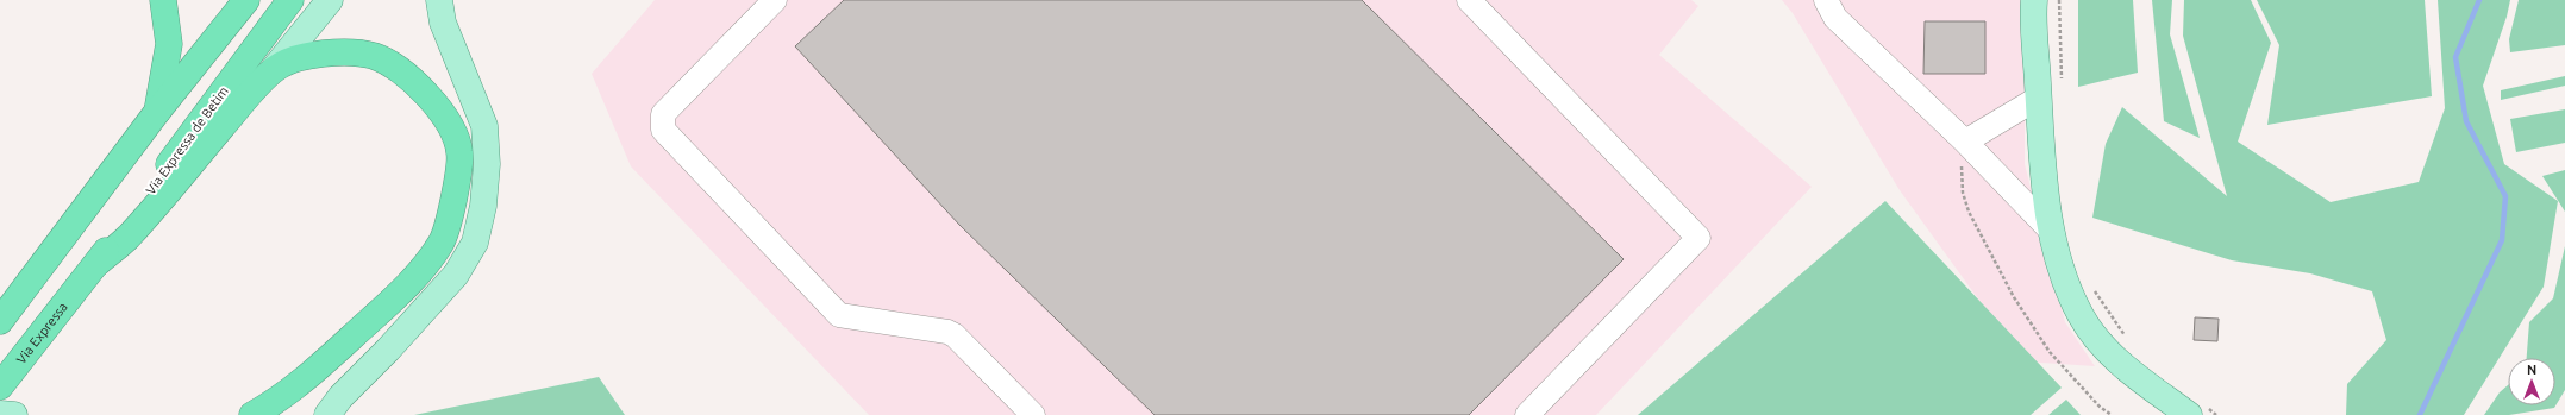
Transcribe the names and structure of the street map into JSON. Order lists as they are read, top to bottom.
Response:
{
  "streets": {
    "highway": ["Via Expressa de Betim", "Via Expressa"]
  },
  "crossings": [
    ["Via Expressa de Betim", "Via Expressa"]
  ],
  "north": "top"
}
